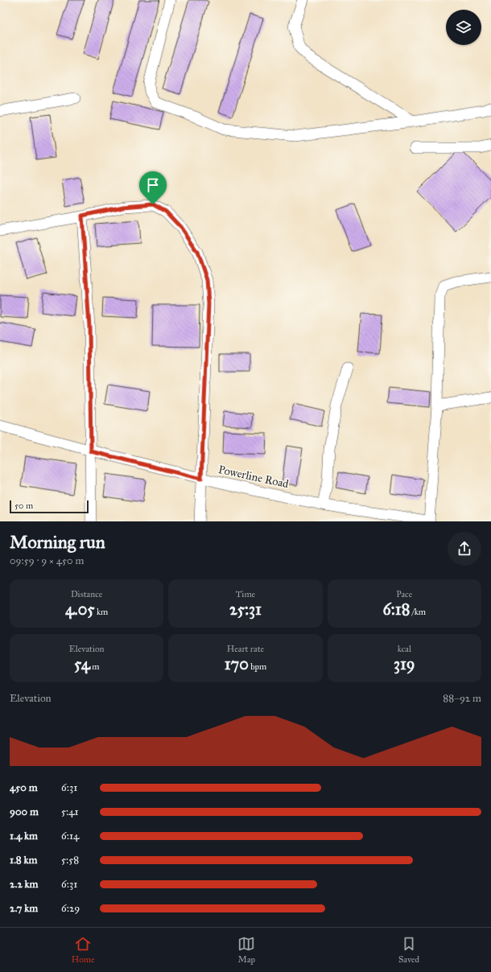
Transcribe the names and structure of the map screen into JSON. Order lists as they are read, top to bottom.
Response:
{
  "streets": {
    "street": ["Powerline Road"]
  },
  "scale_bar": "50 m",
  "page": {
    "scale": "50 m",
    "heading": ["Morning run", "09:59 · 9 × 450 m"],
    "stats": [
      ["Distance", "4.05 km"],
      ["Time", "25:31"],
      ["Pace", "6:18 /km"],
      ["Elevation", "54 m"],
      ["Heart rate", "170 bpm"],
      ["kcal", "319"]
    ],
    "chart": ["Elevation", "88–92 m"],
    "list": [
      {
        "name": "450 m",
        "note": "6:31"
      },
      {
        "name": "900 m",
        "note": "5:41"
      },
      {
        "name": "1.4 km",
        "note": "6:14"
      },
      {
        "name": "1.8 km",
        "note": "5:58"
      },
      {
        "name": "2.2 km",
        "note": "6:31"
      },
      {
        "name": "2.7 km",
        "note": "6:29"
      }
    ],
    "tabs": ["Home", "Map", "Saved"]
  }
}
